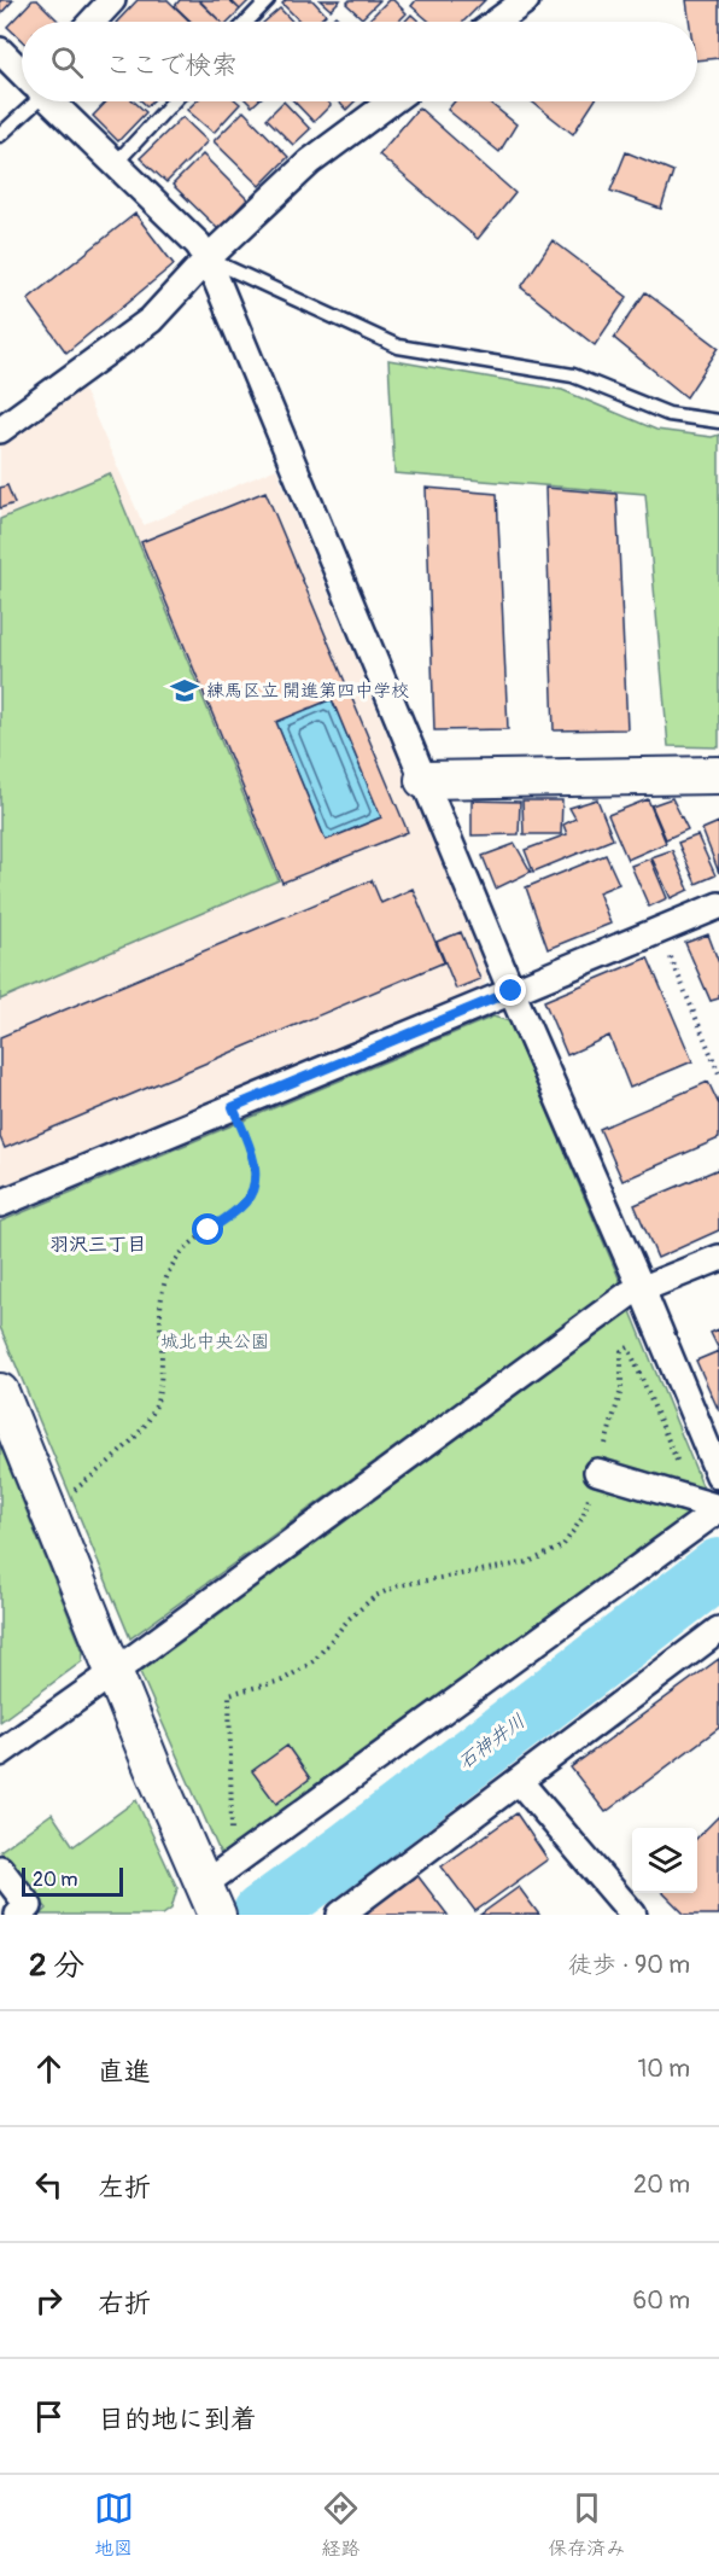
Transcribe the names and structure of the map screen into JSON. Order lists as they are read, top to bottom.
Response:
{
  "districts": ["羽沢三丁目"],
  "water": ["石神井川"],
  "parks": ["城北中央公園"],
  "places": {
    "school or university": ["練馬区立 開進第四中学校"]
  },
  "scale_bar": "20 m",
  "page": {
    "search": "ここで検索",
    "scale": "20 m",
    "heading": ["2 分", "徒歩 · 90 m"],
    "list": [
      ["直進", "10 m"],
      ["左折", "20 m"],
      ["右折", "60 m"],
      "目的地に到着"
    ],
    "nav": ["地図", "経路", "保存済み"]
  }
}
